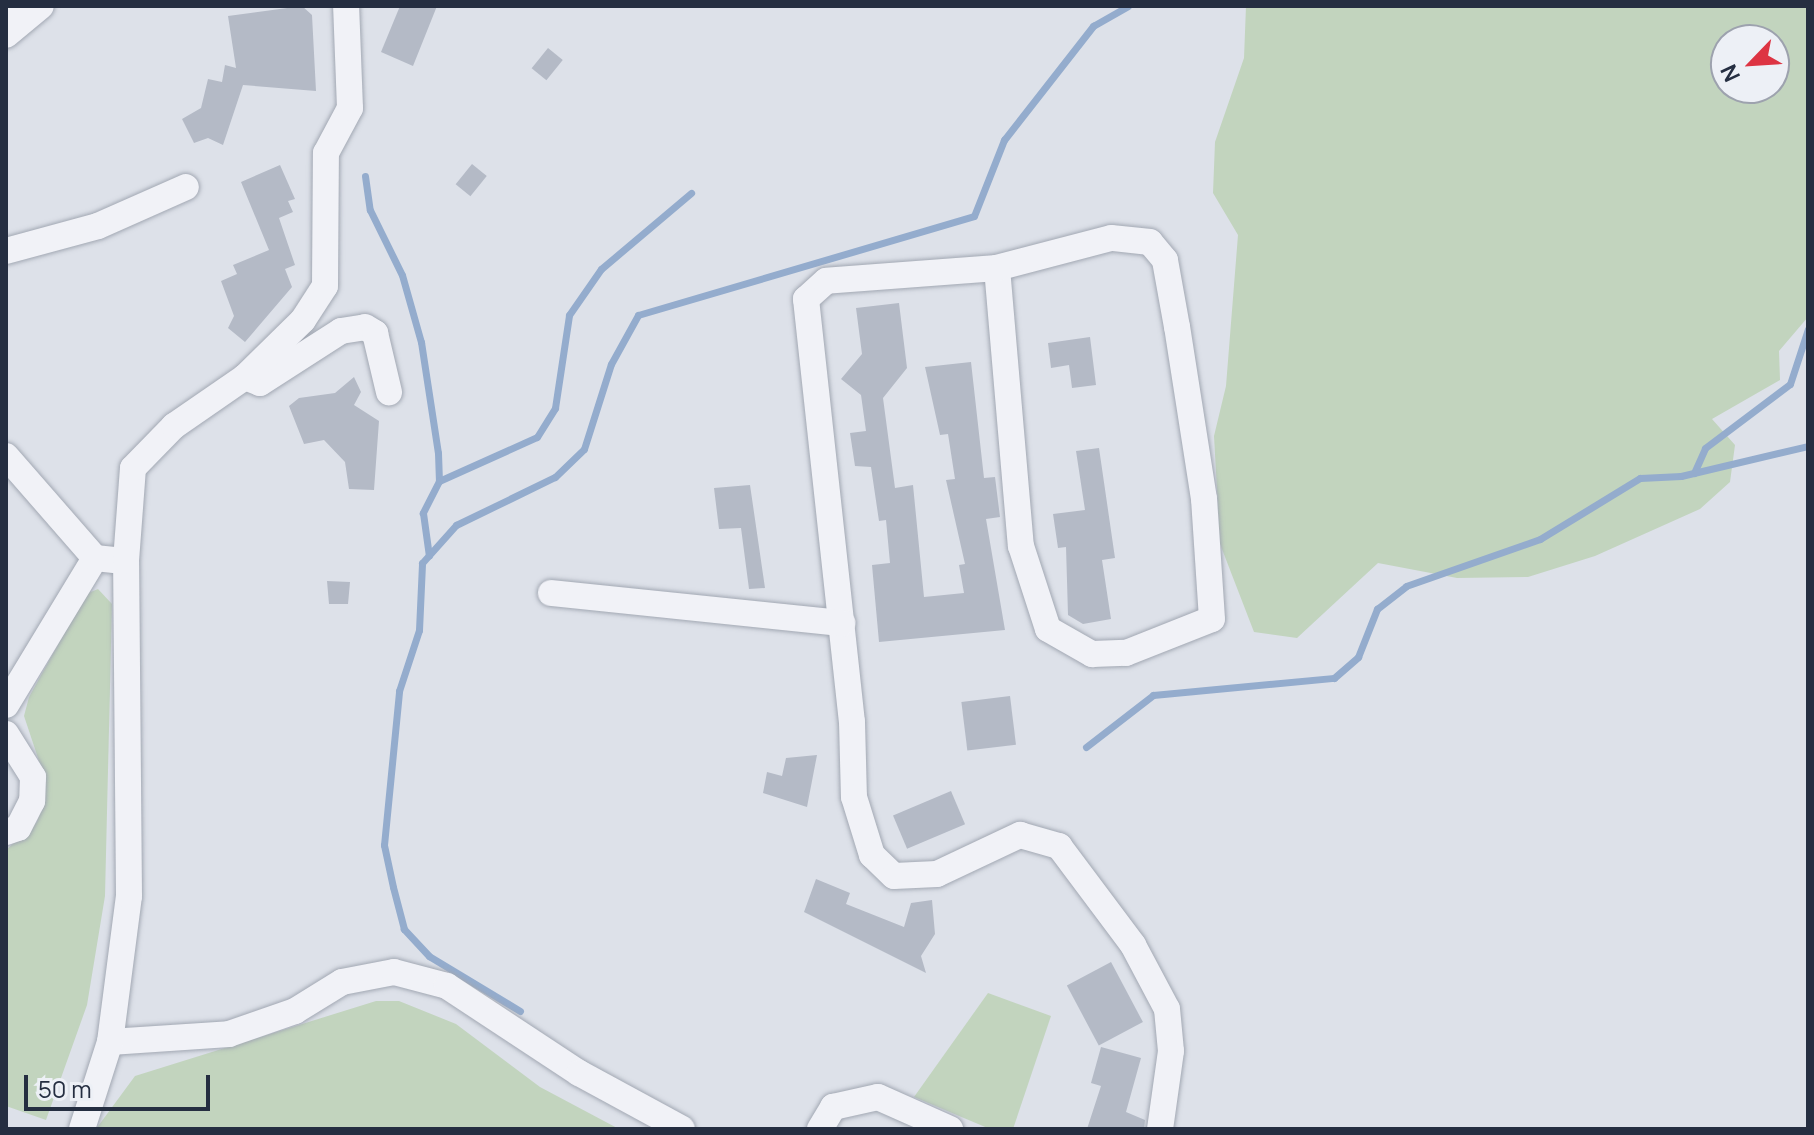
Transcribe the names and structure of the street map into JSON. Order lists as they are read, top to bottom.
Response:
{
  "scale_bar": "50 m",
  "north": "bottom left"
}
